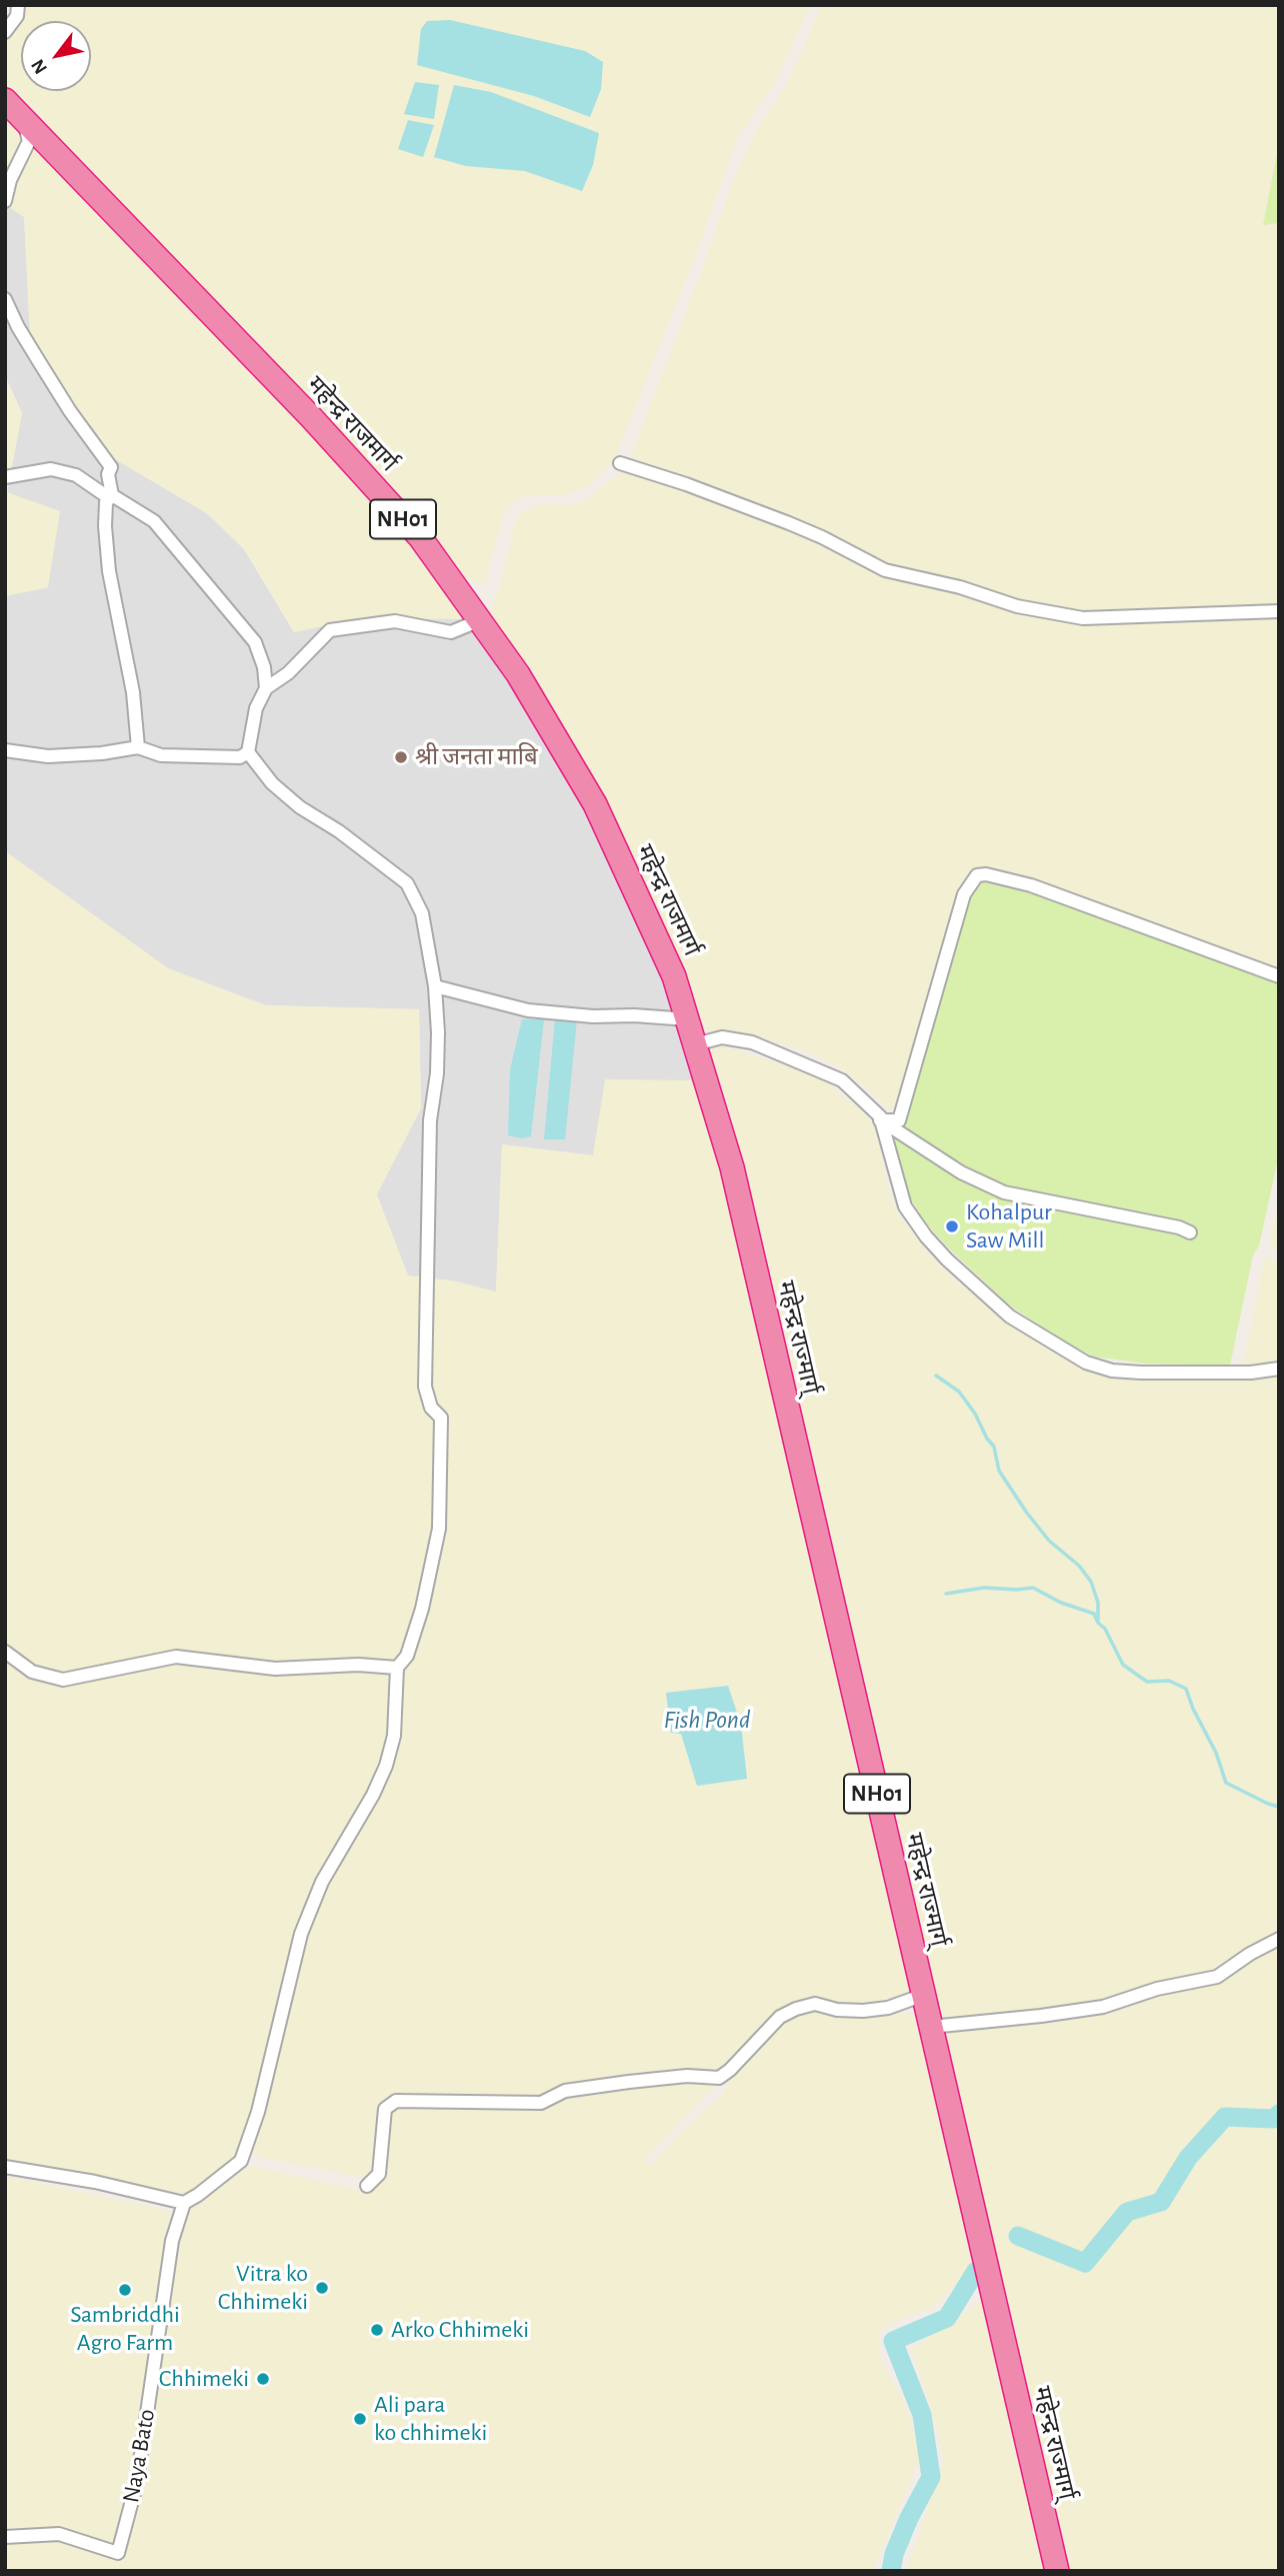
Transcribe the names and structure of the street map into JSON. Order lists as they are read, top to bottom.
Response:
{
  "streets": {
    "highway": ["महेन्द्र राजमार्ग", "NH01", "महेन्द्र राज्मार्ग्"],
    "street": ["Naya Bato"]
  },
  "crossings": [
    ["महेन्द्र राजमार्ग", "महेन्द्र राज्मार्ग्"]
  ],
  "water": ["Fish Pond"],
  "places": [
    "श्री जनता माबि",
    "Kohalpur Saw Mill",
    "Vitra ko Chhimeki",
    "Sambriddhi Agro Farm",
    "Arko Chhimeki",
    "Chhimeki",
    "Ali para ko chhimeki"
  ],
  "north": "bottom left"
}
